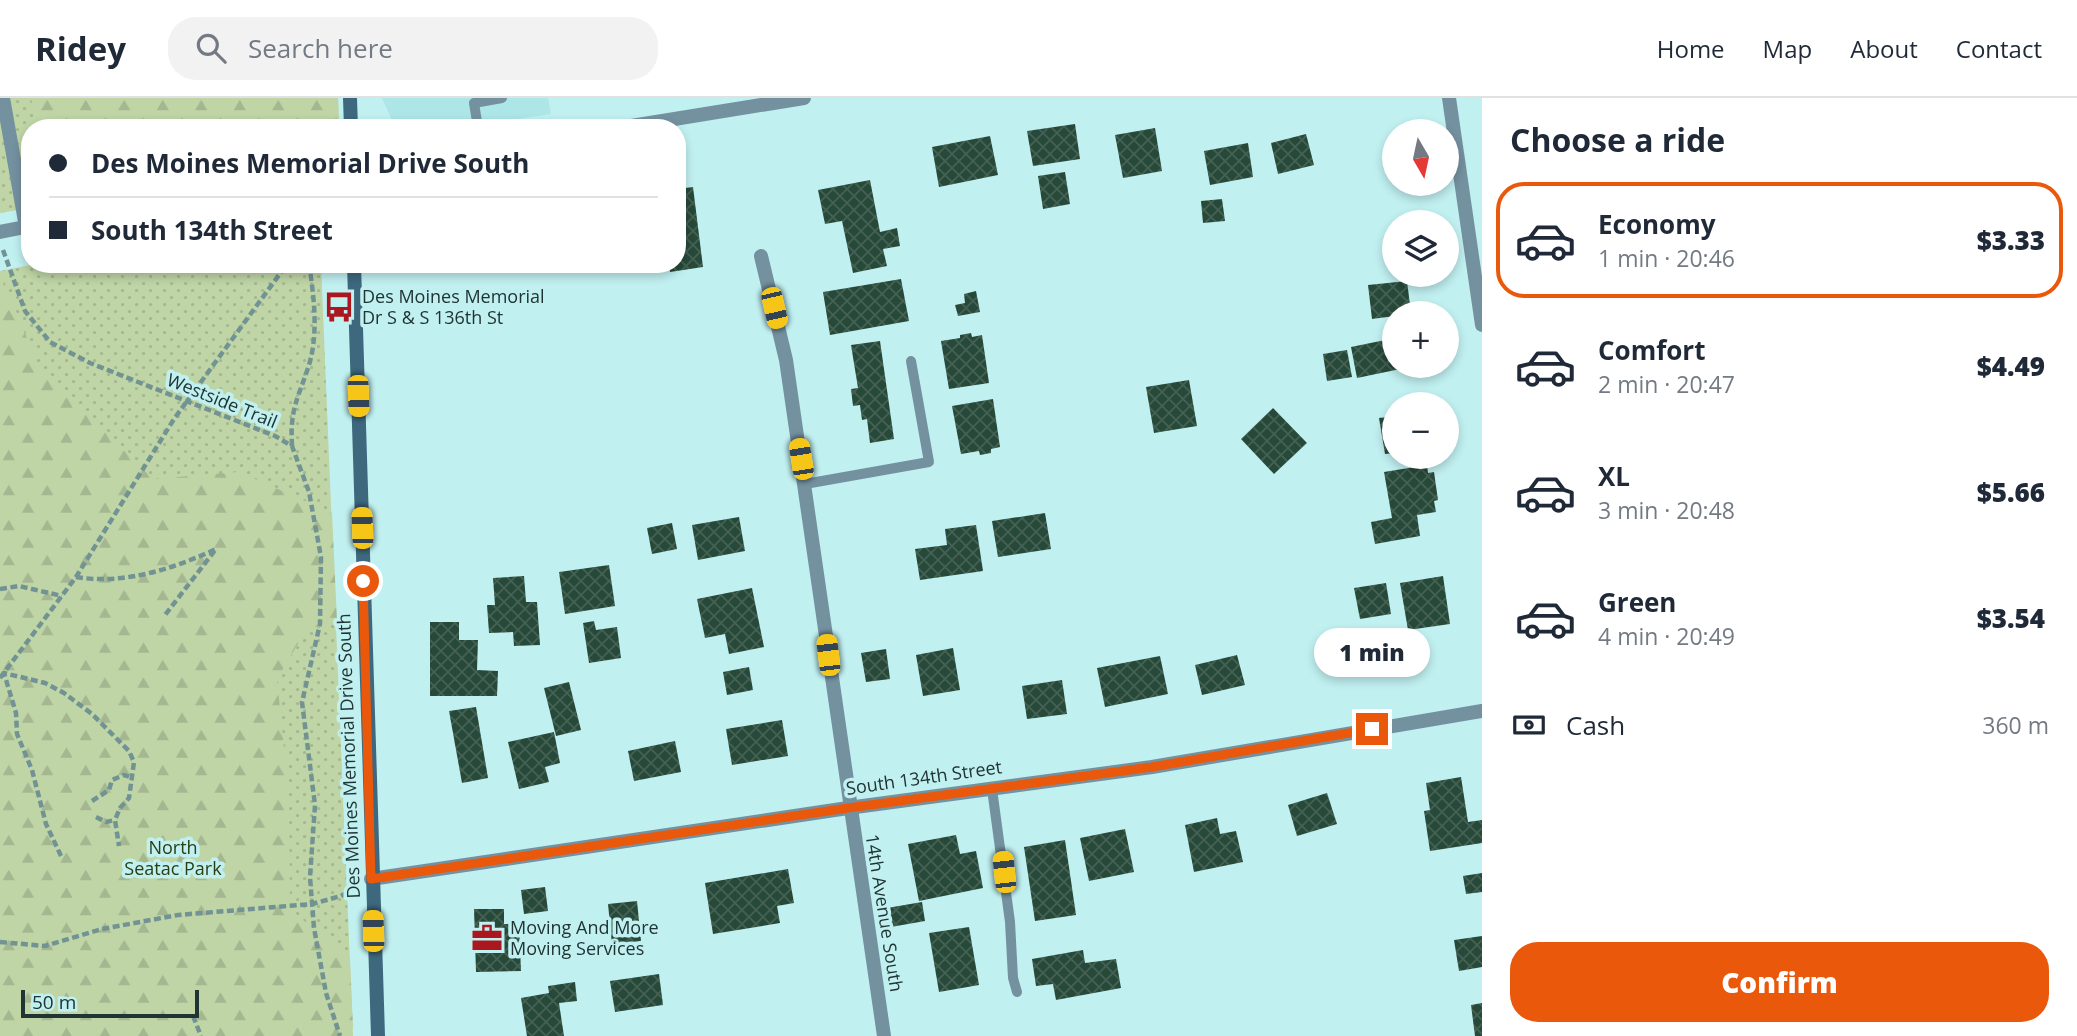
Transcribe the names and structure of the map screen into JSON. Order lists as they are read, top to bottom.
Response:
{
  "streets": {
    "main road": ["Des Moines Memorial Drive South"],
    "street": ["South 134th Street", "14th Avenue South"],
    "path": ["Westside Trail"]
  },
  "crossings": [
    ["Des Moines Memorial Drive South", "South 134th Street"],
    ["South 134th Street", "14th Avenue South"]
  ],
  "parks": ["North Seatac Park"],
  "places": {
    "bus stop": ["Des Moines Memorial Dr S & S 136th St"],
    "office": ["Moving And More Moving Services"]
  },
  "scale_bar": "50 m",
  "north": "bottom",
  "page": {
    "header": "Ridey",
    "search": "Search here",
    "nav": [
      "Home",
      "Map",
      "About",
      "Contact"
    ],
    "heading": "Choose a ride",
    "map_buttons": ["+", "−"],
    "banner": ["Des Moines Memorial Drive South", "South 134th Street"],
    "list": [
      {
        "name": "Economy",
        "note": "1 min · 20:46",
        "value": "$3.33"
      },
      {
        "name": "Comfort",
        "note": "2 min · 20:47",
        "value": "$4.49"
      },
      {
        "name": "XL",
        "note": "3 min · 20:48",
        "value": "$5.66"
      },
      {
        "name": "Green",
        "note": "4 min · 20:49",
        "value": "$3.54"
      }
    ],
    "bubble": "1 min",
    "pay": ["Cash", "360 m"],
    "buttons": "Confirm",
    "scale": "50 m"
  }
}
